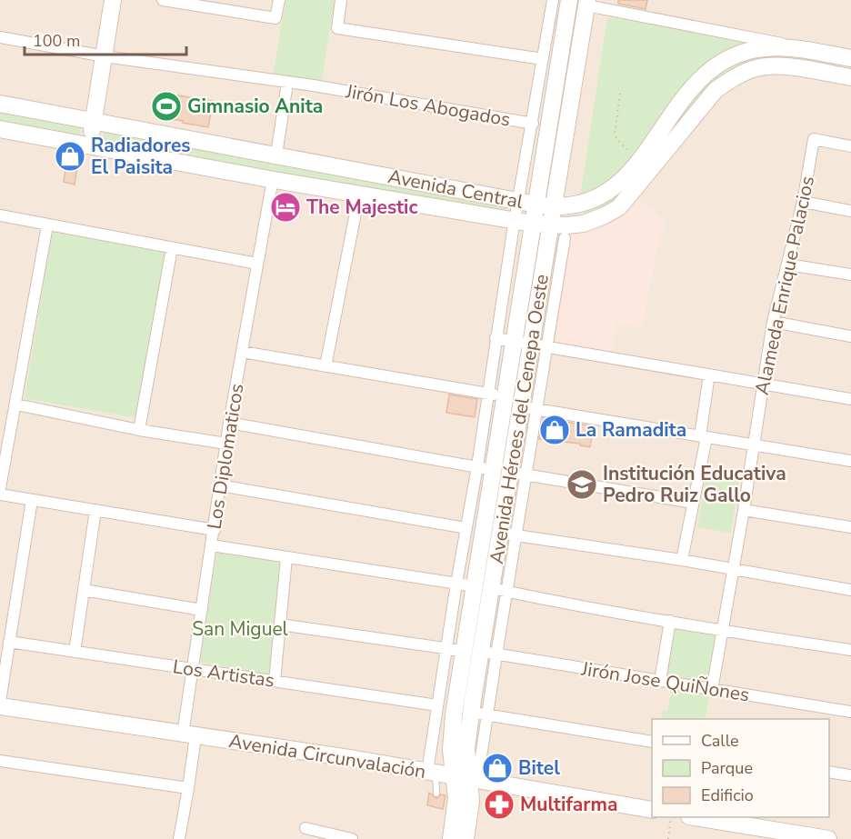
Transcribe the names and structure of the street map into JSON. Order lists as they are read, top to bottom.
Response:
{
  "streets": {
    "main road": ["Avenida Central", "Avenida Héroes del Cenepa Oeste", "Avenida Circunvalación"],
    "street": [
      "Jirón Los Abogados",
      "Alameda Enrique Palacios",
      "Los Diplomaticos",
      "Los Artistas",
      "Jirón Jose QuiÑones"
    ]
  },
  "crossings": [
    ["Avenida Central", "Avenida Héroes del Cenepa Oeste"],
    ["Avenida Central", "Los Diplomaticos"],
    ["Alameda Enrique Palacios", "Jirón Jose QuiÑones"],
    ["Avenida Héroes del Cenepa Oeste", "Jirón Jose QuiÑones"],
    ["Avenida Héroes del Cenepa Oeste", "Avenida Circunvalación"],
    ["Los Diplomaticos", "Los Artistas"],
    ["Los Diplomaticos", "Avenida Circunvalación"]
  ],
  "parks": ["San Miguel"],
  "places": {
    "sports": ["Gimnasio Anita"],
    "shop": ["Radiadores El Paisita", "La Ramadita", "Bitel"],
    "hotel": ["The Majestic"],
    "school or university": ["Institución Educativa Pedro Ruiz Gallo"],
    "pharmacy": ["Multifarma"]
  },
  "legend": ["Calle", "Parque", "Edificio"],
  "scale_bar": "100 m"
}
